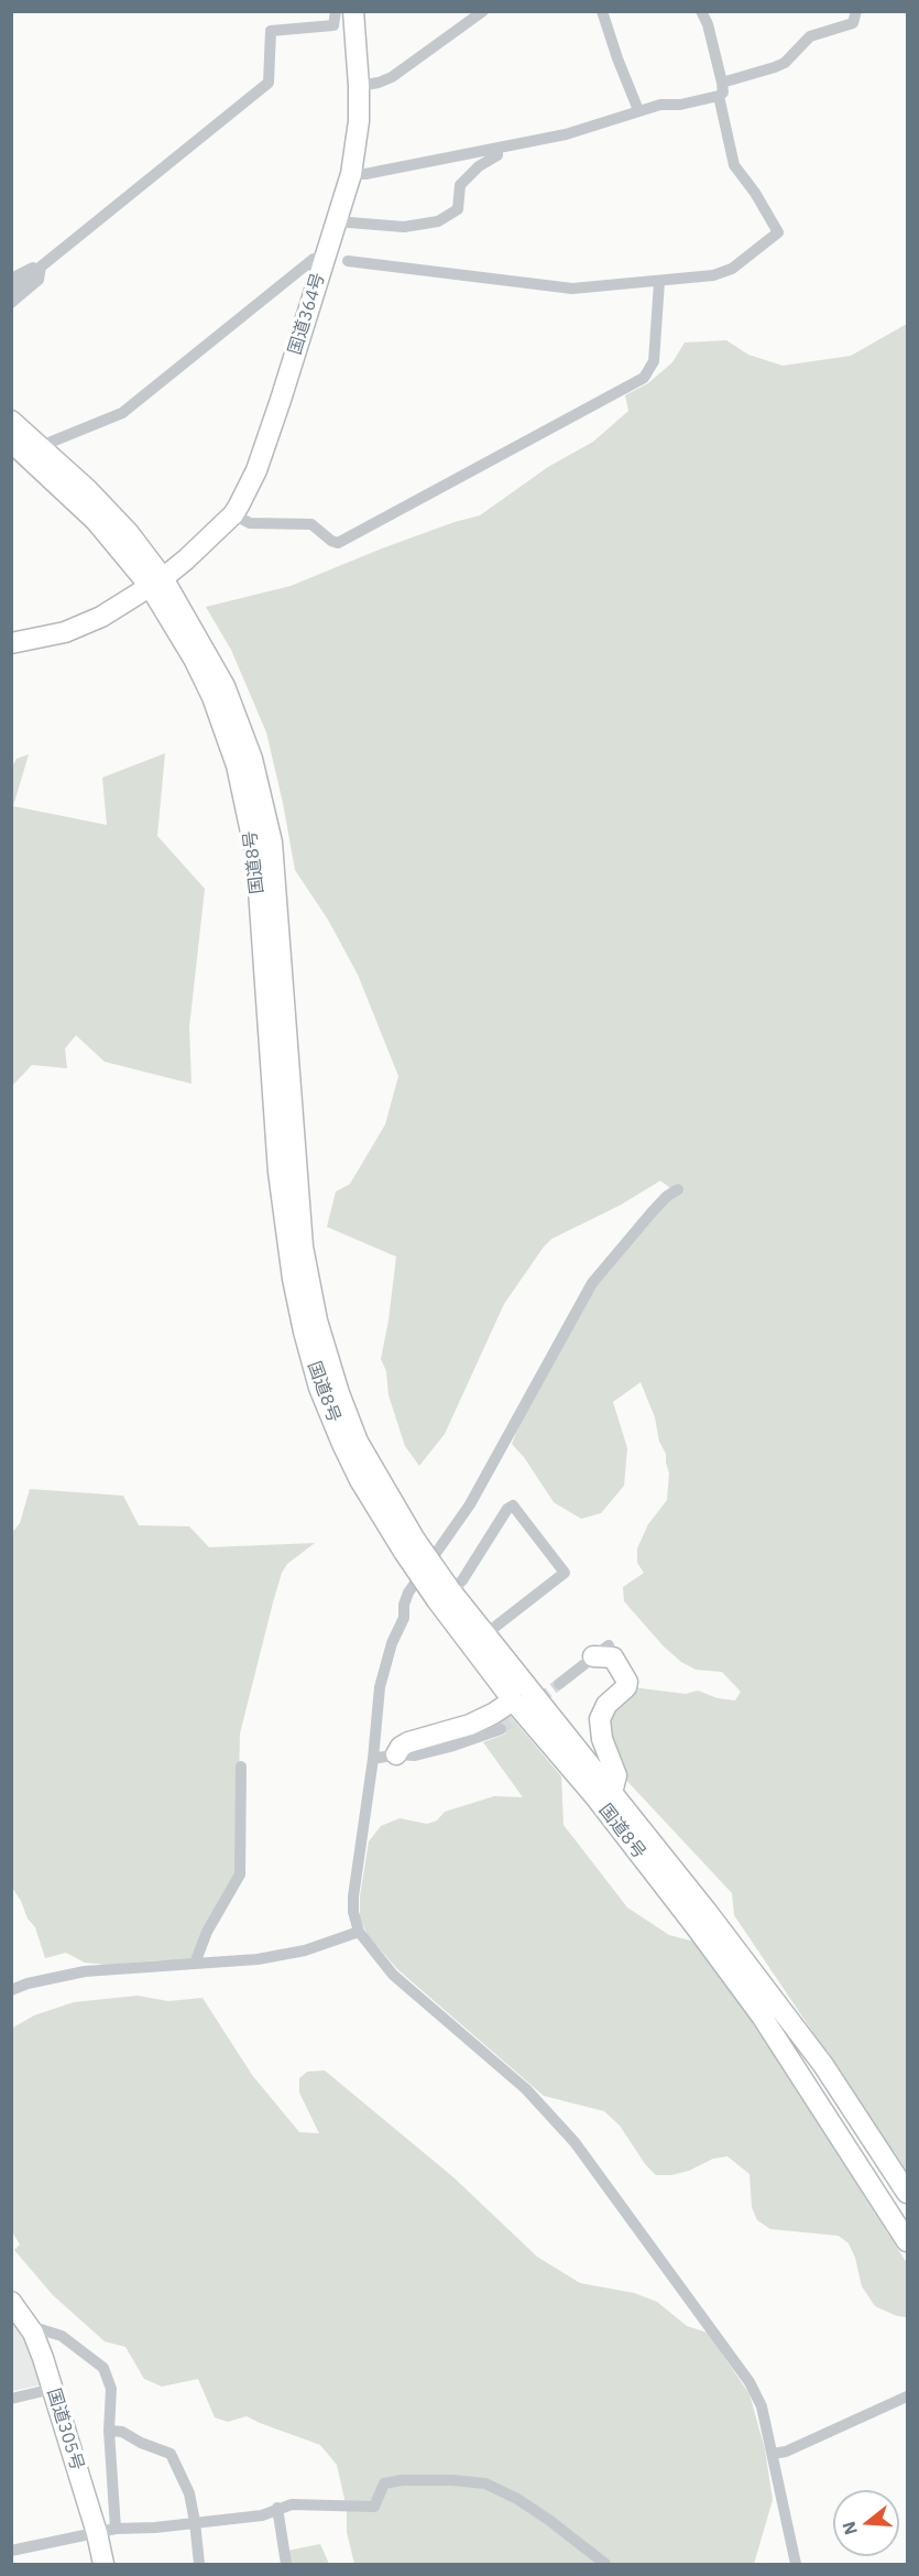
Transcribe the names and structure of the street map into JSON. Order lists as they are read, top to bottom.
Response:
{
  "streets": {
    "highway": ["国道364号", "国道8号", "国道305号"]
  },
  "crossings": [
    ["国道364号", "国道8号"]
  ],
  "north": "left"
}
